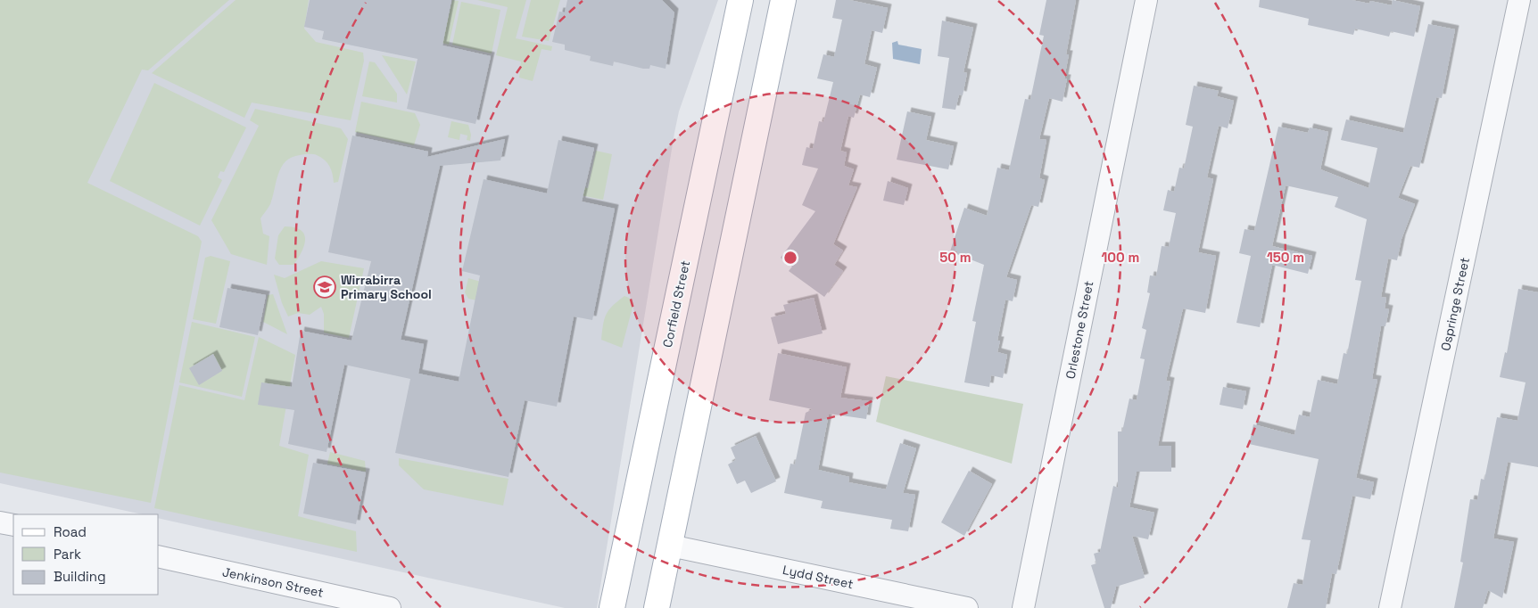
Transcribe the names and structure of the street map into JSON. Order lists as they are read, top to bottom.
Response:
{
  "streets": {
    "main road": ["Corfield Street"],
    "street": [
      "Ospringe Street",
      "Orlestone Street",
      "Lydd Street",
      "Jenkinson Street"
    ]
  },
  "places": {
    "school or university": ["Wirrabirra Primary School"]
  },
  "legend": ["Road", "Park", "Building"],
  "rings": ["50 m", "100 m", "150 m"]
}
